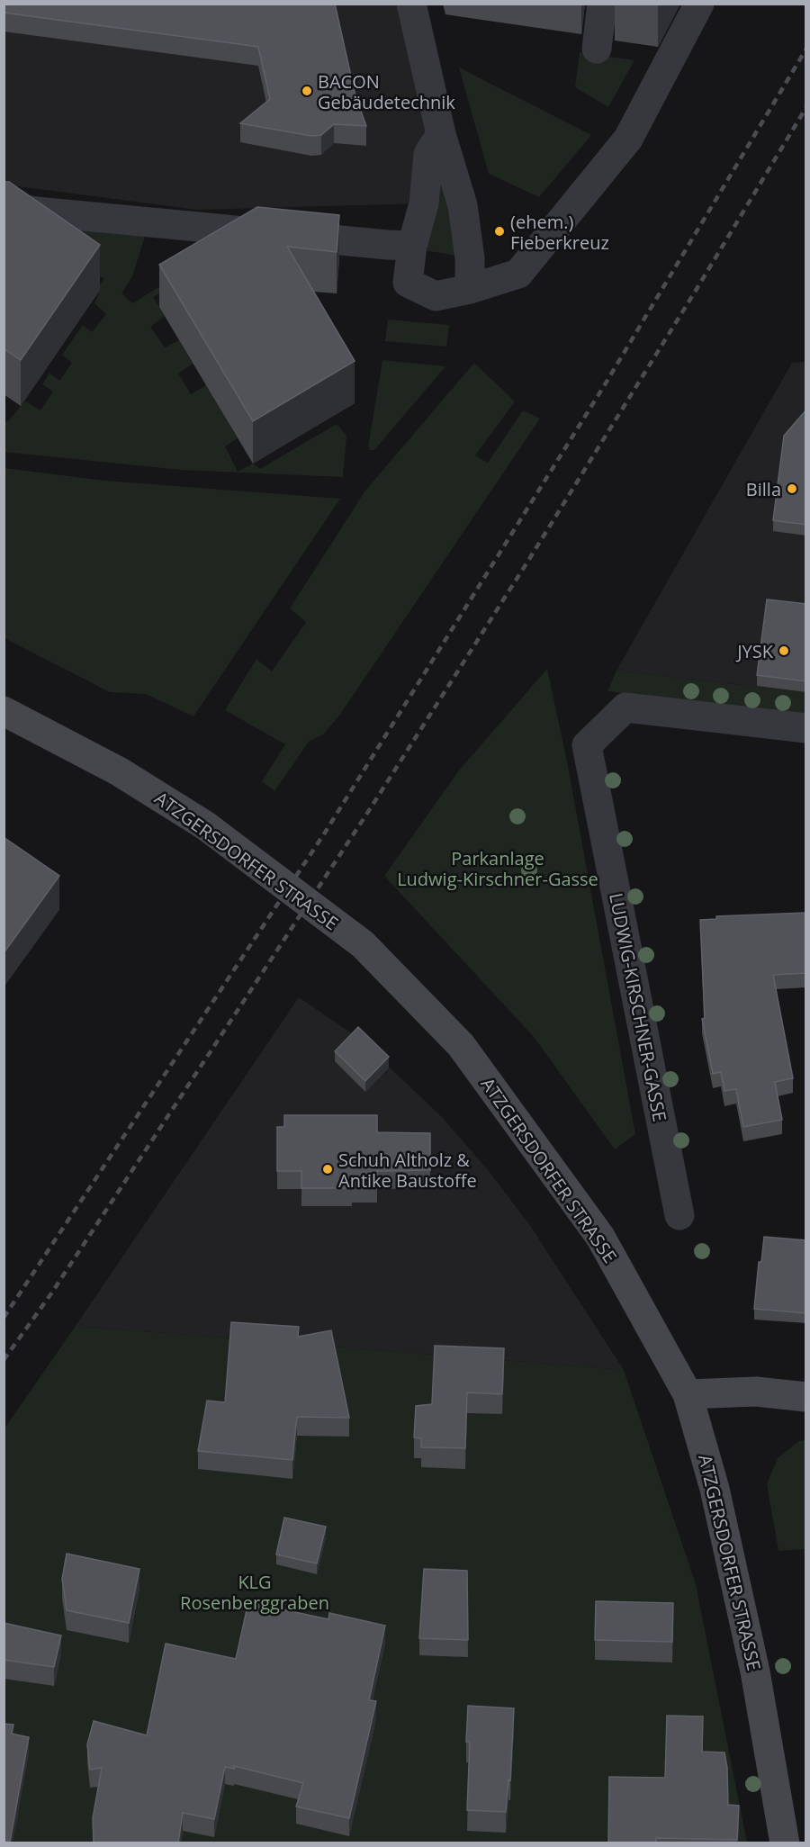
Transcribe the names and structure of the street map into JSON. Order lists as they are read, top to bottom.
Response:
{
  "streets": {
    "street": ["ATZGERSDORFER STRASSE", "LUDWIG-KIRSCHNER-GASSE"]
  },
  "parks": ["Parkanlage Ludwig-Kirschner-Gasse", "KLG Rosenberggraben"],
  "places": [
    "BACON Gebäudetechnik",
    "(ehem.) Fieberkreuz",
    "Billa",
    "JYSK",
    "Schuh Altholz & Antike Baustoffe"
  ]
}
